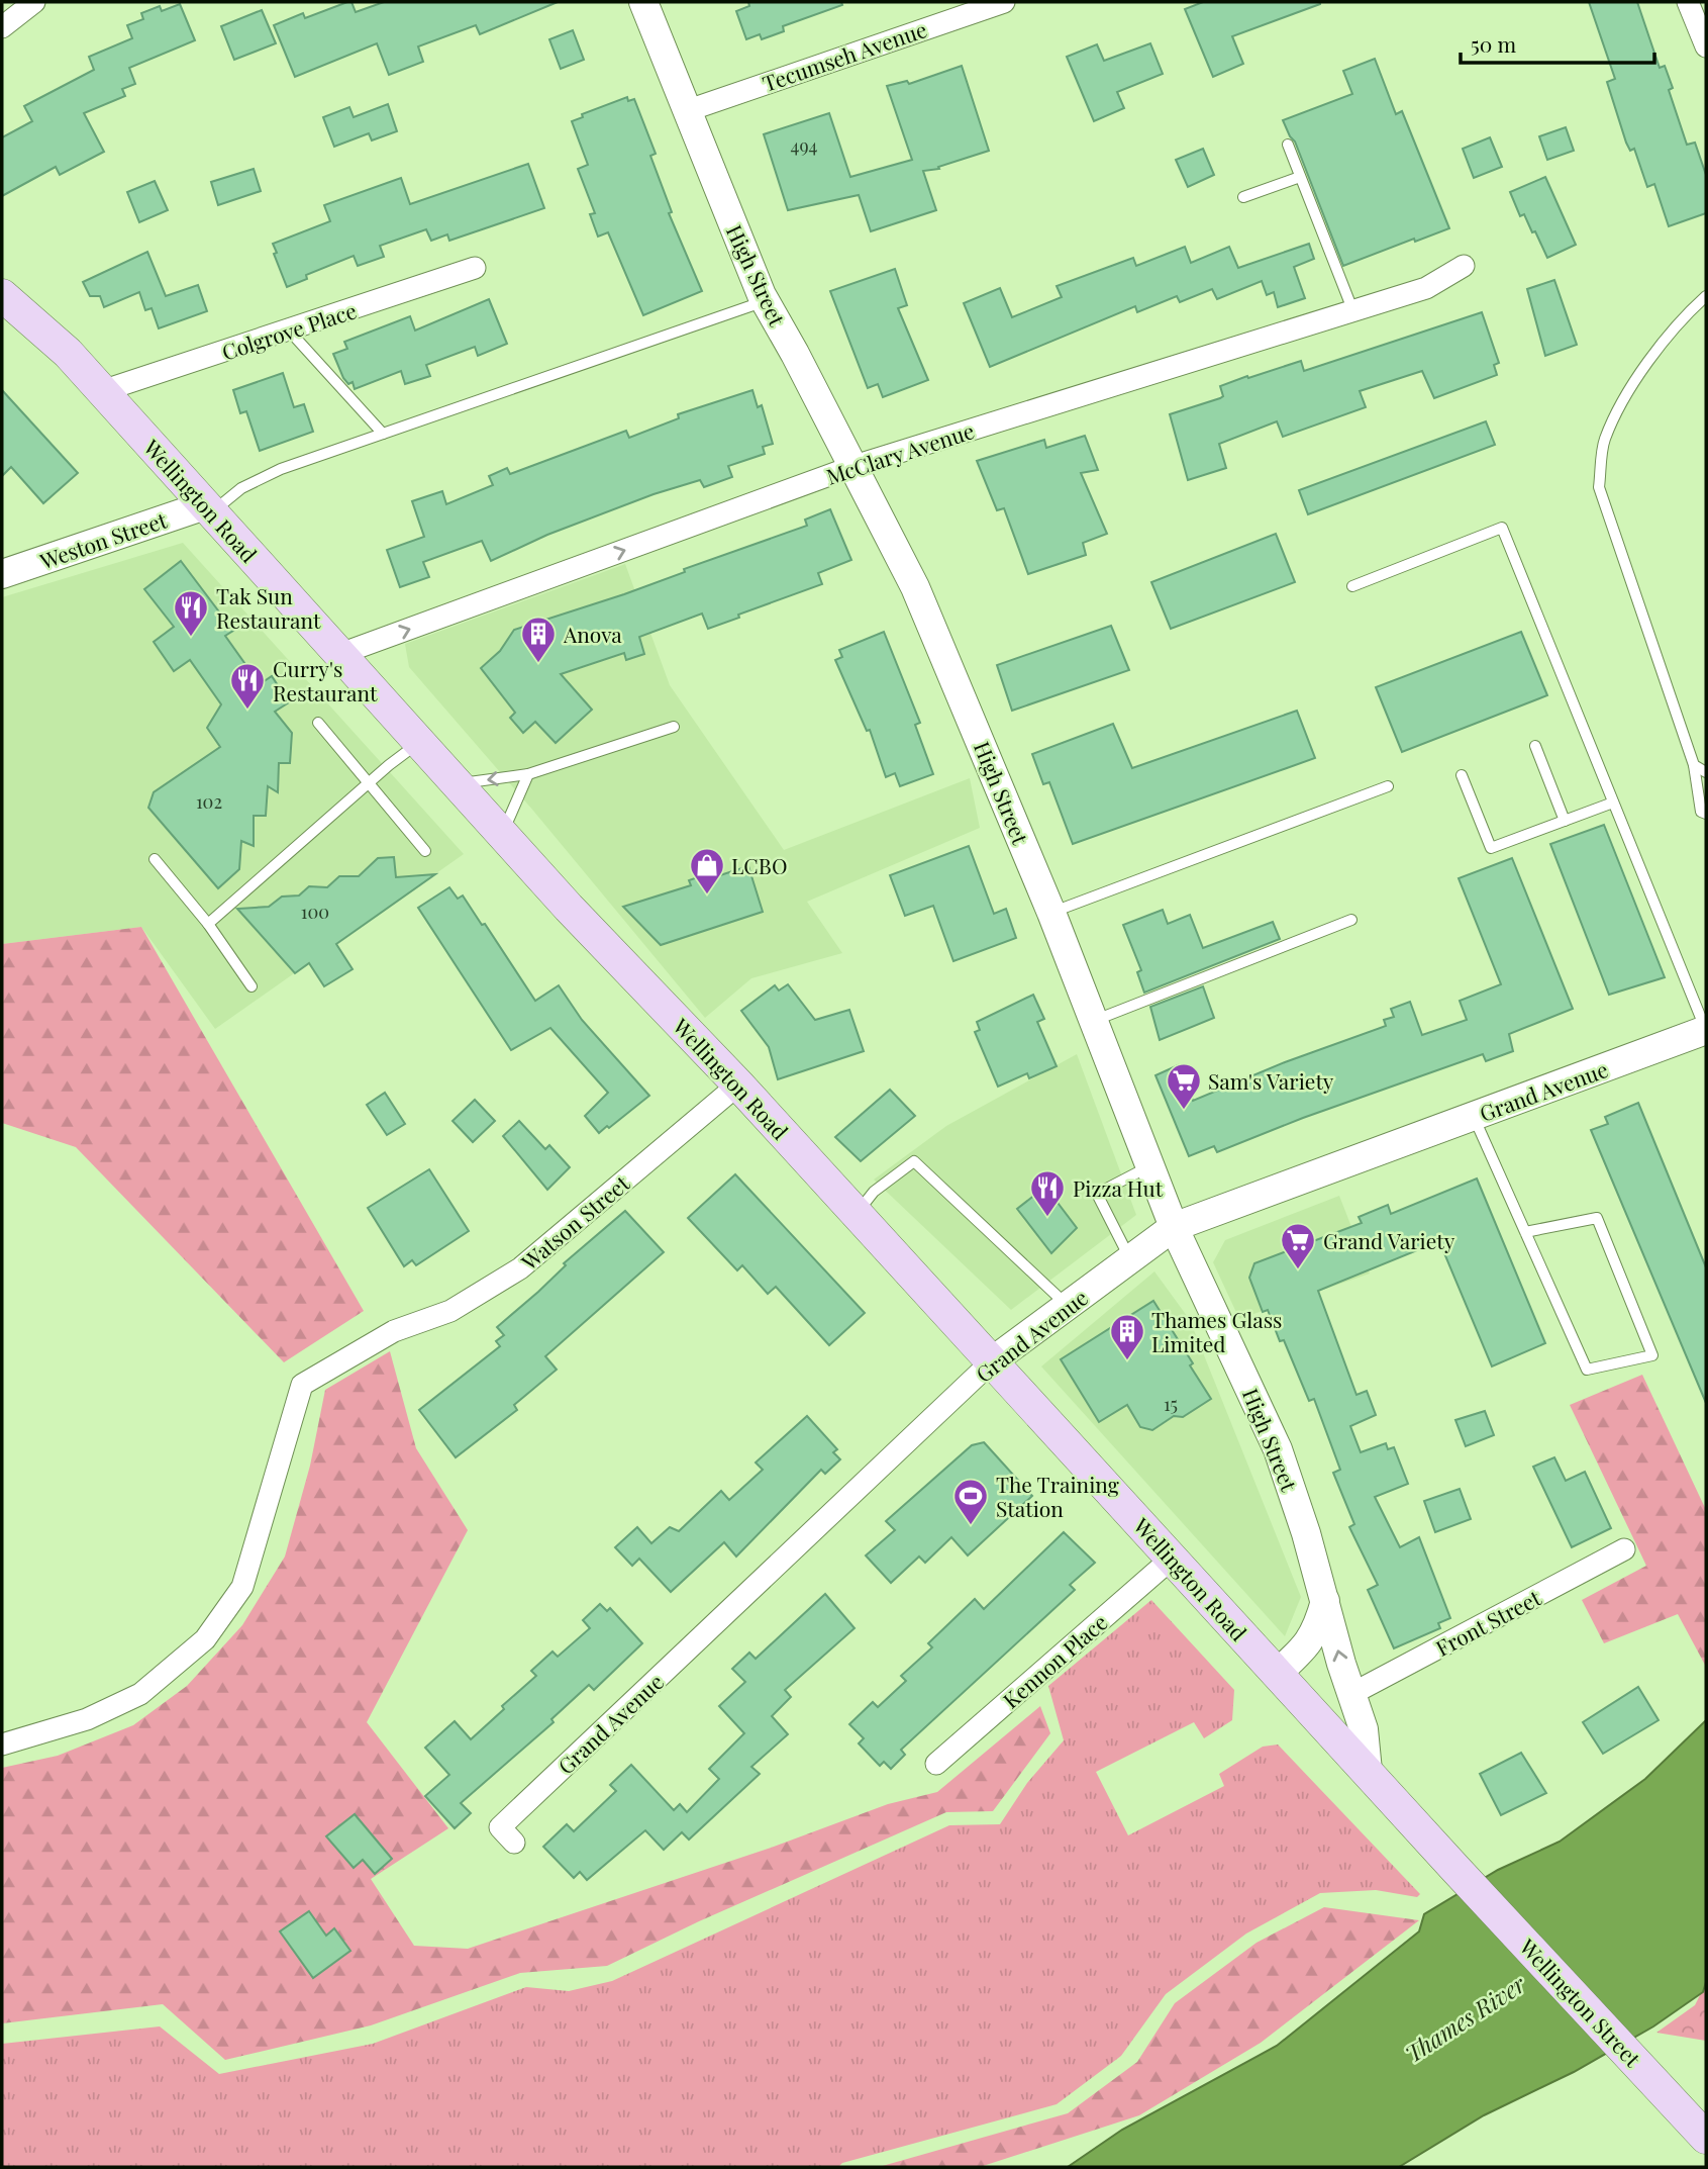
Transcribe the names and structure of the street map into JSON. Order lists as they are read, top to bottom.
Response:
{
  "streets": {
    "main road": ["Wellington Road", "Wellington Street"],
    "street": [
      "Tecumseh Avenue",
      "High Street",
      "Colgrove Place",
      "McClary Avenue",
      "Weston Street",
      "Grand Avenue",
      "Watson Street",
      "Front Street",
      "Kennon Place"
    ]
  },
  "crossings": [
    ["Tecumseh Avenue", "High Street"],
    ["High Street", "McClary Avenue"],
    ["High Street", "Wellington Road"],
    ["High Street", "Grand Avenue"],
    ["High Street", "Front Street"],
    ["Colgrove Place", "Wellington Road"],
    ["McClary Avenue", "Wellington Road"],
    ["Wellington Road", "Weston Street"],
    ["Wellington Road", "Grand Avenue"],
    ["Wellington Road", "Watson Street"],
    ["Wellington Road", "Kennon Place"],
    ["Wellington Road", "Wellington Street"]
  ],
  "one_way": ["McClary Avenue"],
  "water": ["Thames River"],
  "places": {
    "restaurant": ["Tak Sun Restaurant", "Curry's Restaurant", "Pizza Hut"],
    "building": ["Anova", "Thames Glass Limited"],
    "shop": ["LCBO"],
    "supermarket": ["Sam's Variety", "Grand Variety"],
    "sports": ["The Training Station"]
  },
  "house_numbers": [
    "494",
    "102",
    "100",
    "15"
  ],
  "scale_bar": "50 m"
}
